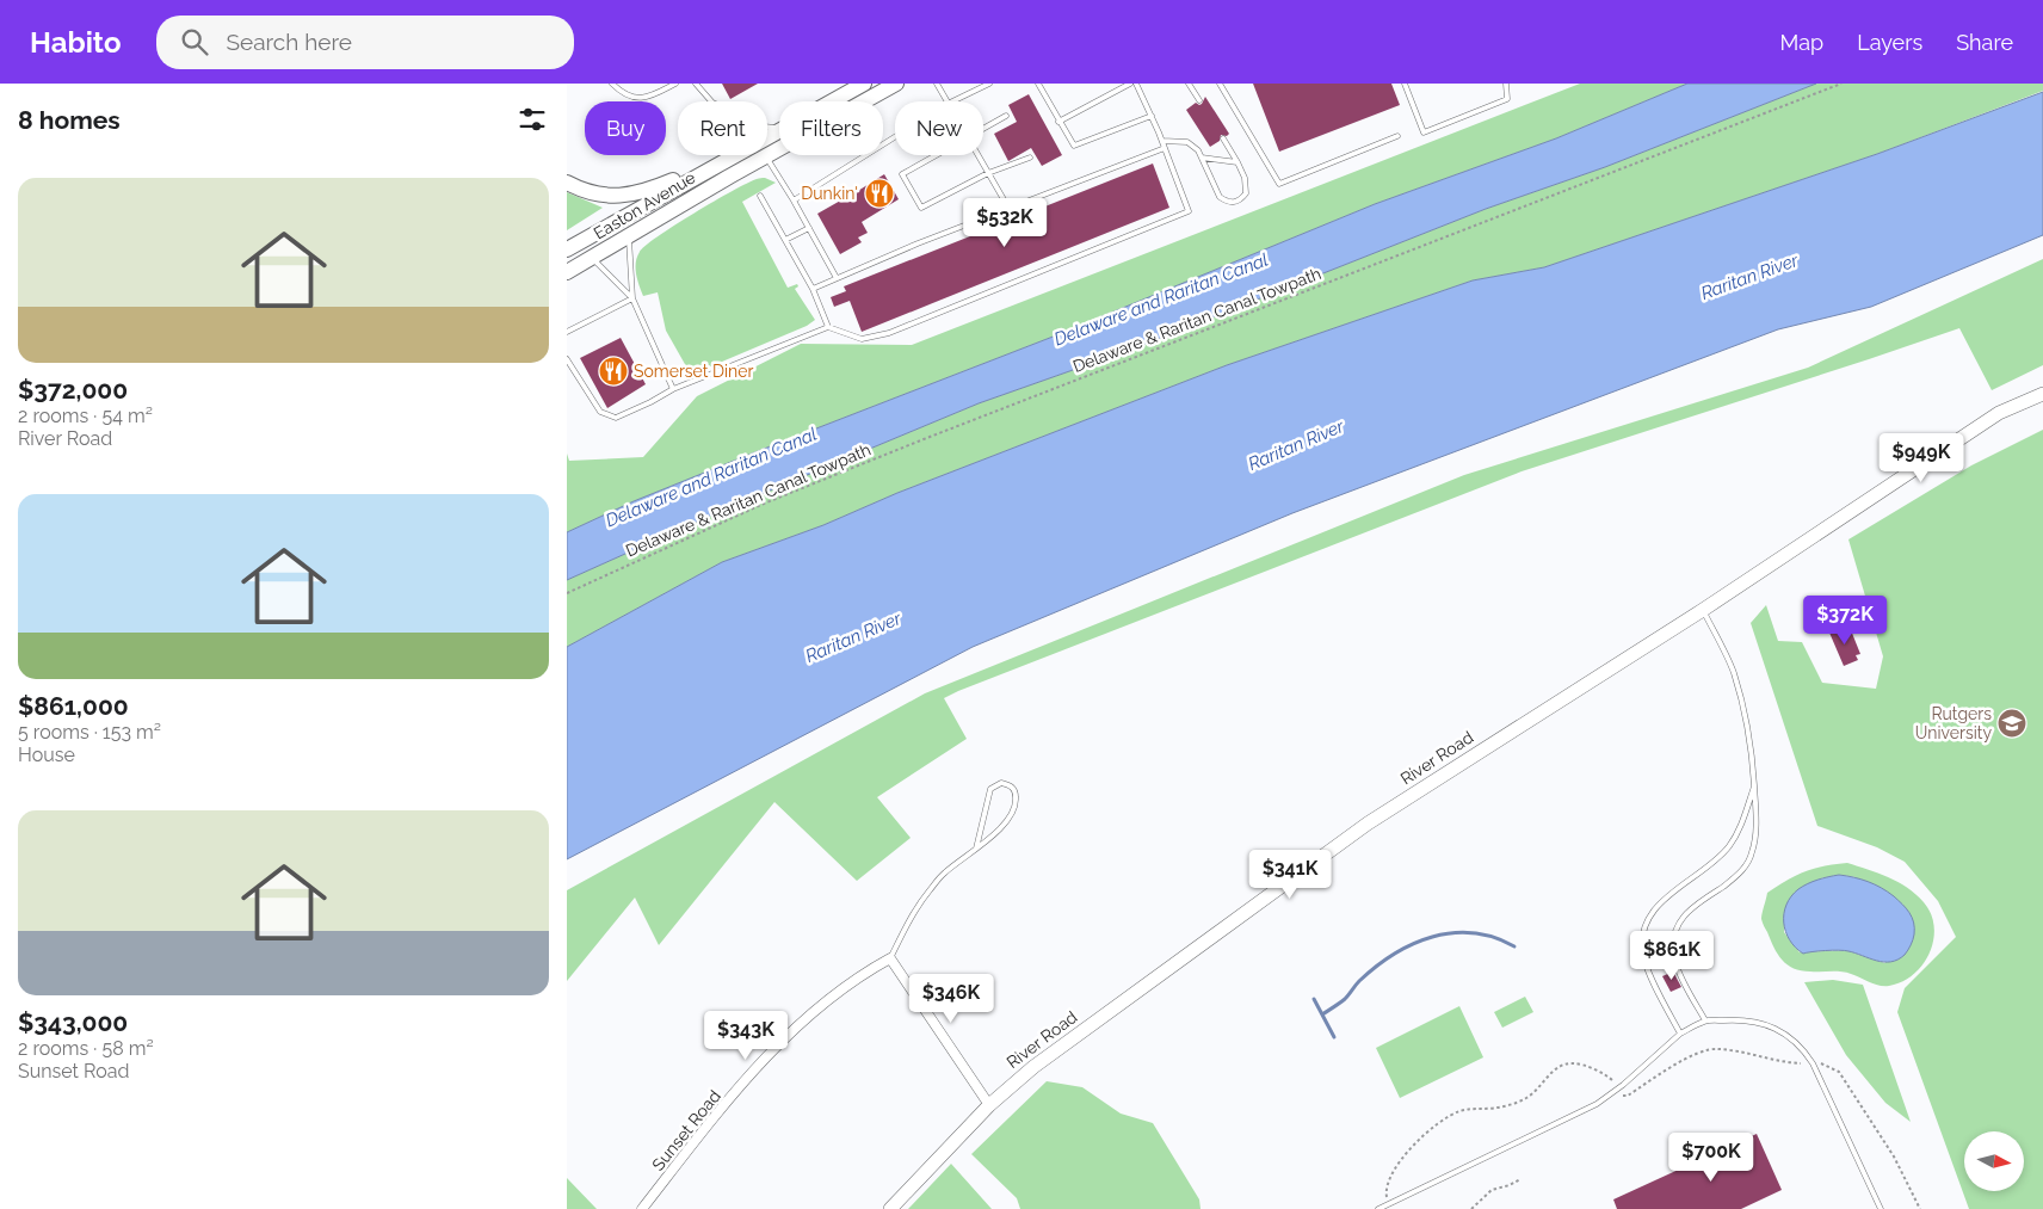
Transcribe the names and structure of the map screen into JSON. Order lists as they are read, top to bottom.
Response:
{
  "streets": {
    "main road": ["Easton Avenue", "River Road"],
    "street": ["Sunset Road"],
    "path": ["Delaware & Raritan Canal Towpath"]
  },
  "water": ["Raritan River", "Delaware and Raritan Canal"],
  "places": {
    "restaurant": ["Dunkin'", "Somerset Diner"],
    "school or university": ["Rutgers University"]
  },
  "north": "right",
  "page": {
    "header": "Habito",
    "search": "Search here",
    "nav": ["Map", "Layers", "Share"],
    "heading": "8 homes",
    "chip": [
      "Buy",
      "Rent",
      "Filters",
      "New"
    ],
    "list": [
      {
        "name": "$372,000",
        "note": "2 rooms · 54 m² · River Road"
      },
      {
        "name": "$861,000",
        "note": "5 rooms · 153 m² · House"
      },
      {
        "name": "$343,000",
        "note": "2 rooms · 58 m² · Sunset Road"
      }
    ],
    "price": [
      "$532K",
      "$949K",
      "$372K",
      "$341K",
      "$861K",
      "$346K",
      "$343K",
      "$700K"
    ]
  }
}
